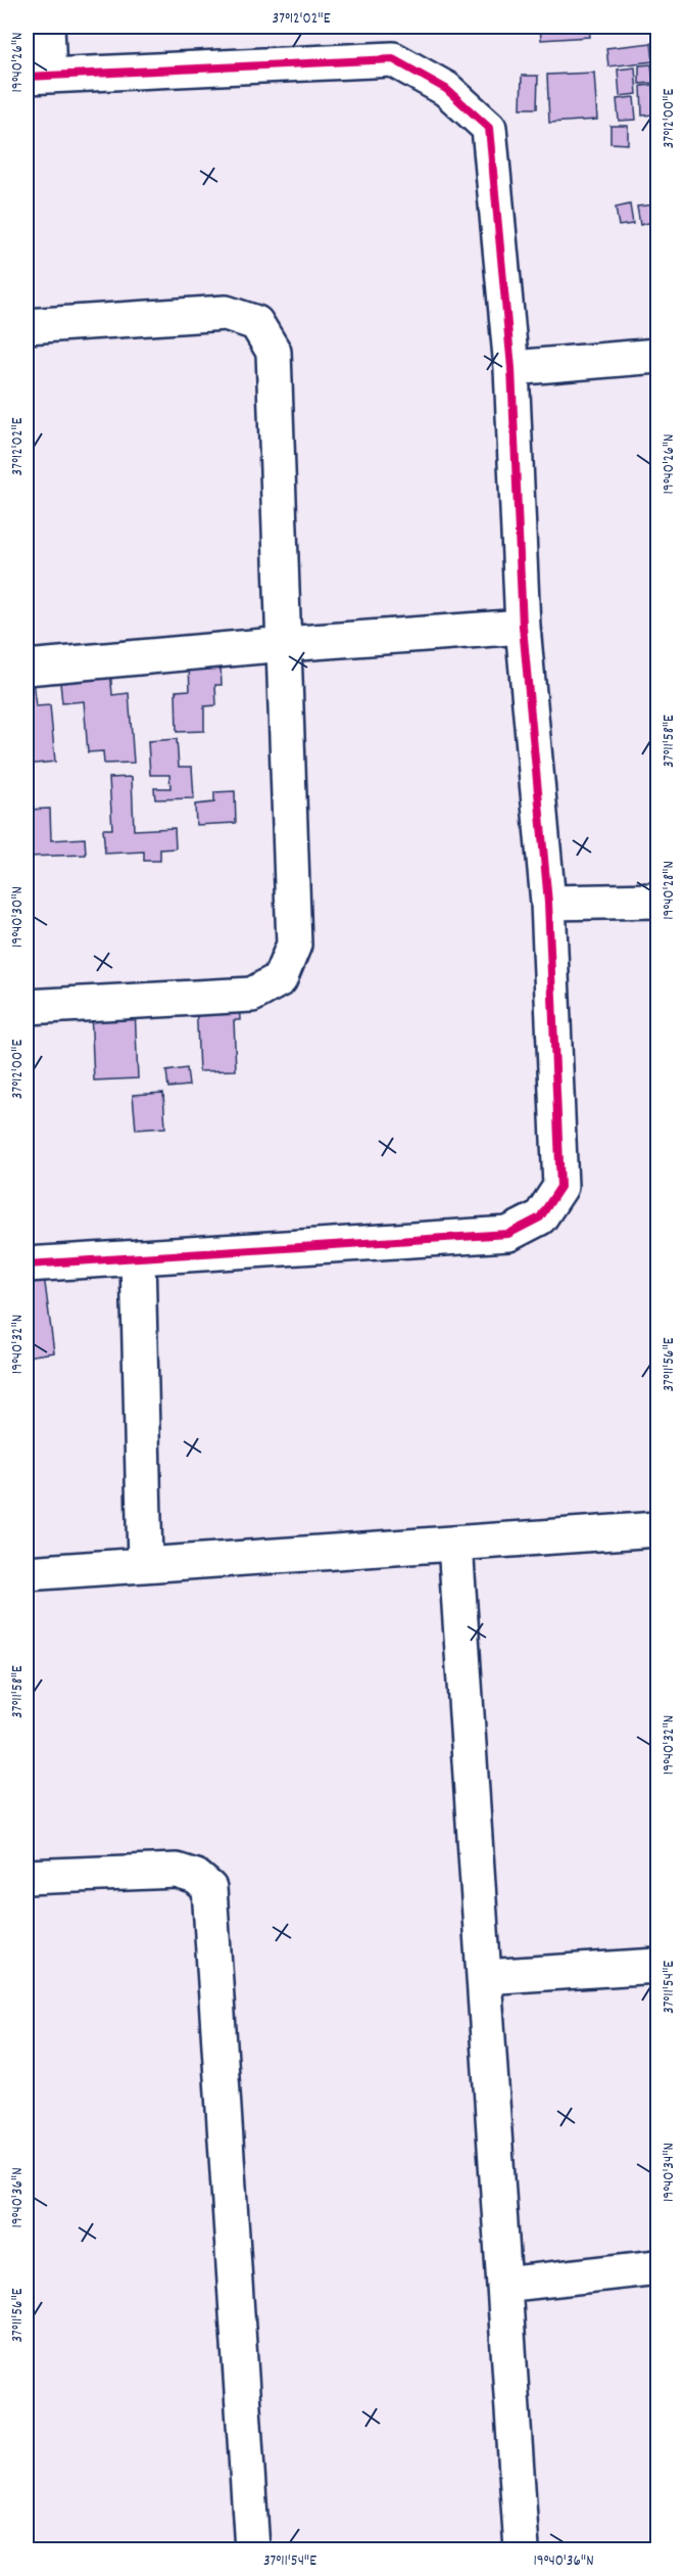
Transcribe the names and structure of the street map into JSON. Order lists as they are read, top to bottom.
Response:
{
  "coordinates": [
    "37°12'02\"E",
    "19°40'26\"N",
    "37°12'00\"E",
    "37°11'58\"E",
    "19°40'28\"N",
    "19°40'30\"N",
    "19°40'32\"N",
    "37°11'56\"E",
    "37°11'54\"E",
    "19°40'34\"N",
    "19°40'36\"N"
  ]
}
